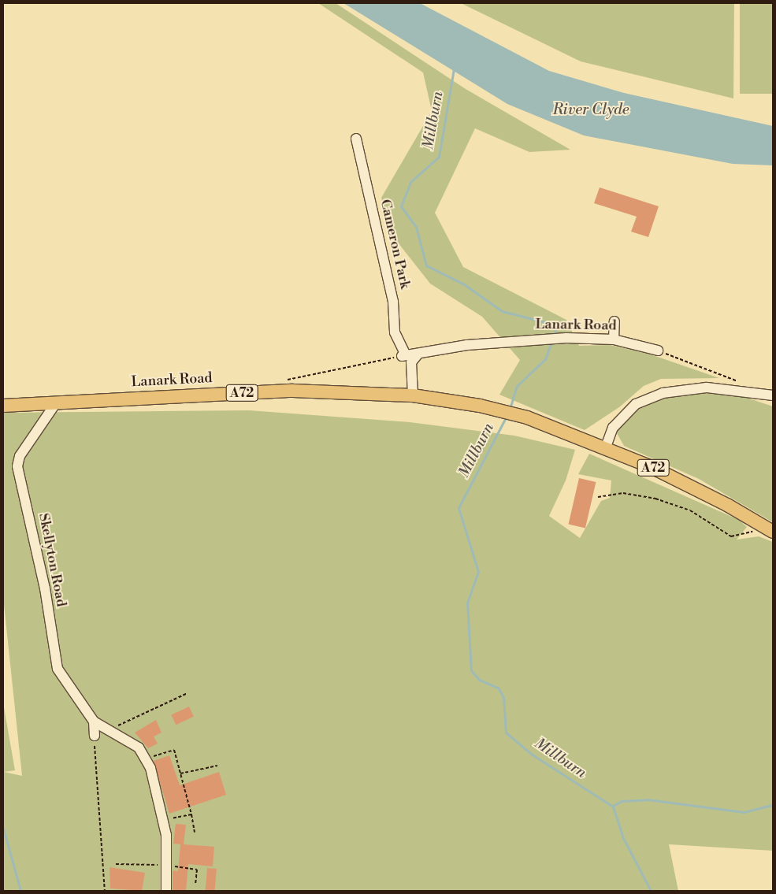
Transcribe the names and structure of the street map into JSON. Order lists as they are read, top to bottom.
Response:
{
  "streets": {
    "main road": ["Lanark Road", "A72"],
    "street": ["Cameron Park", "Skellyton Road"]
  },
  "crossings": [
    ["Cameron Park", "Lanark Road"],
    ["Lanark Road", "Skellyton Road"]
  ],
  "water": ["River Clyde", "Millburn"]
}
